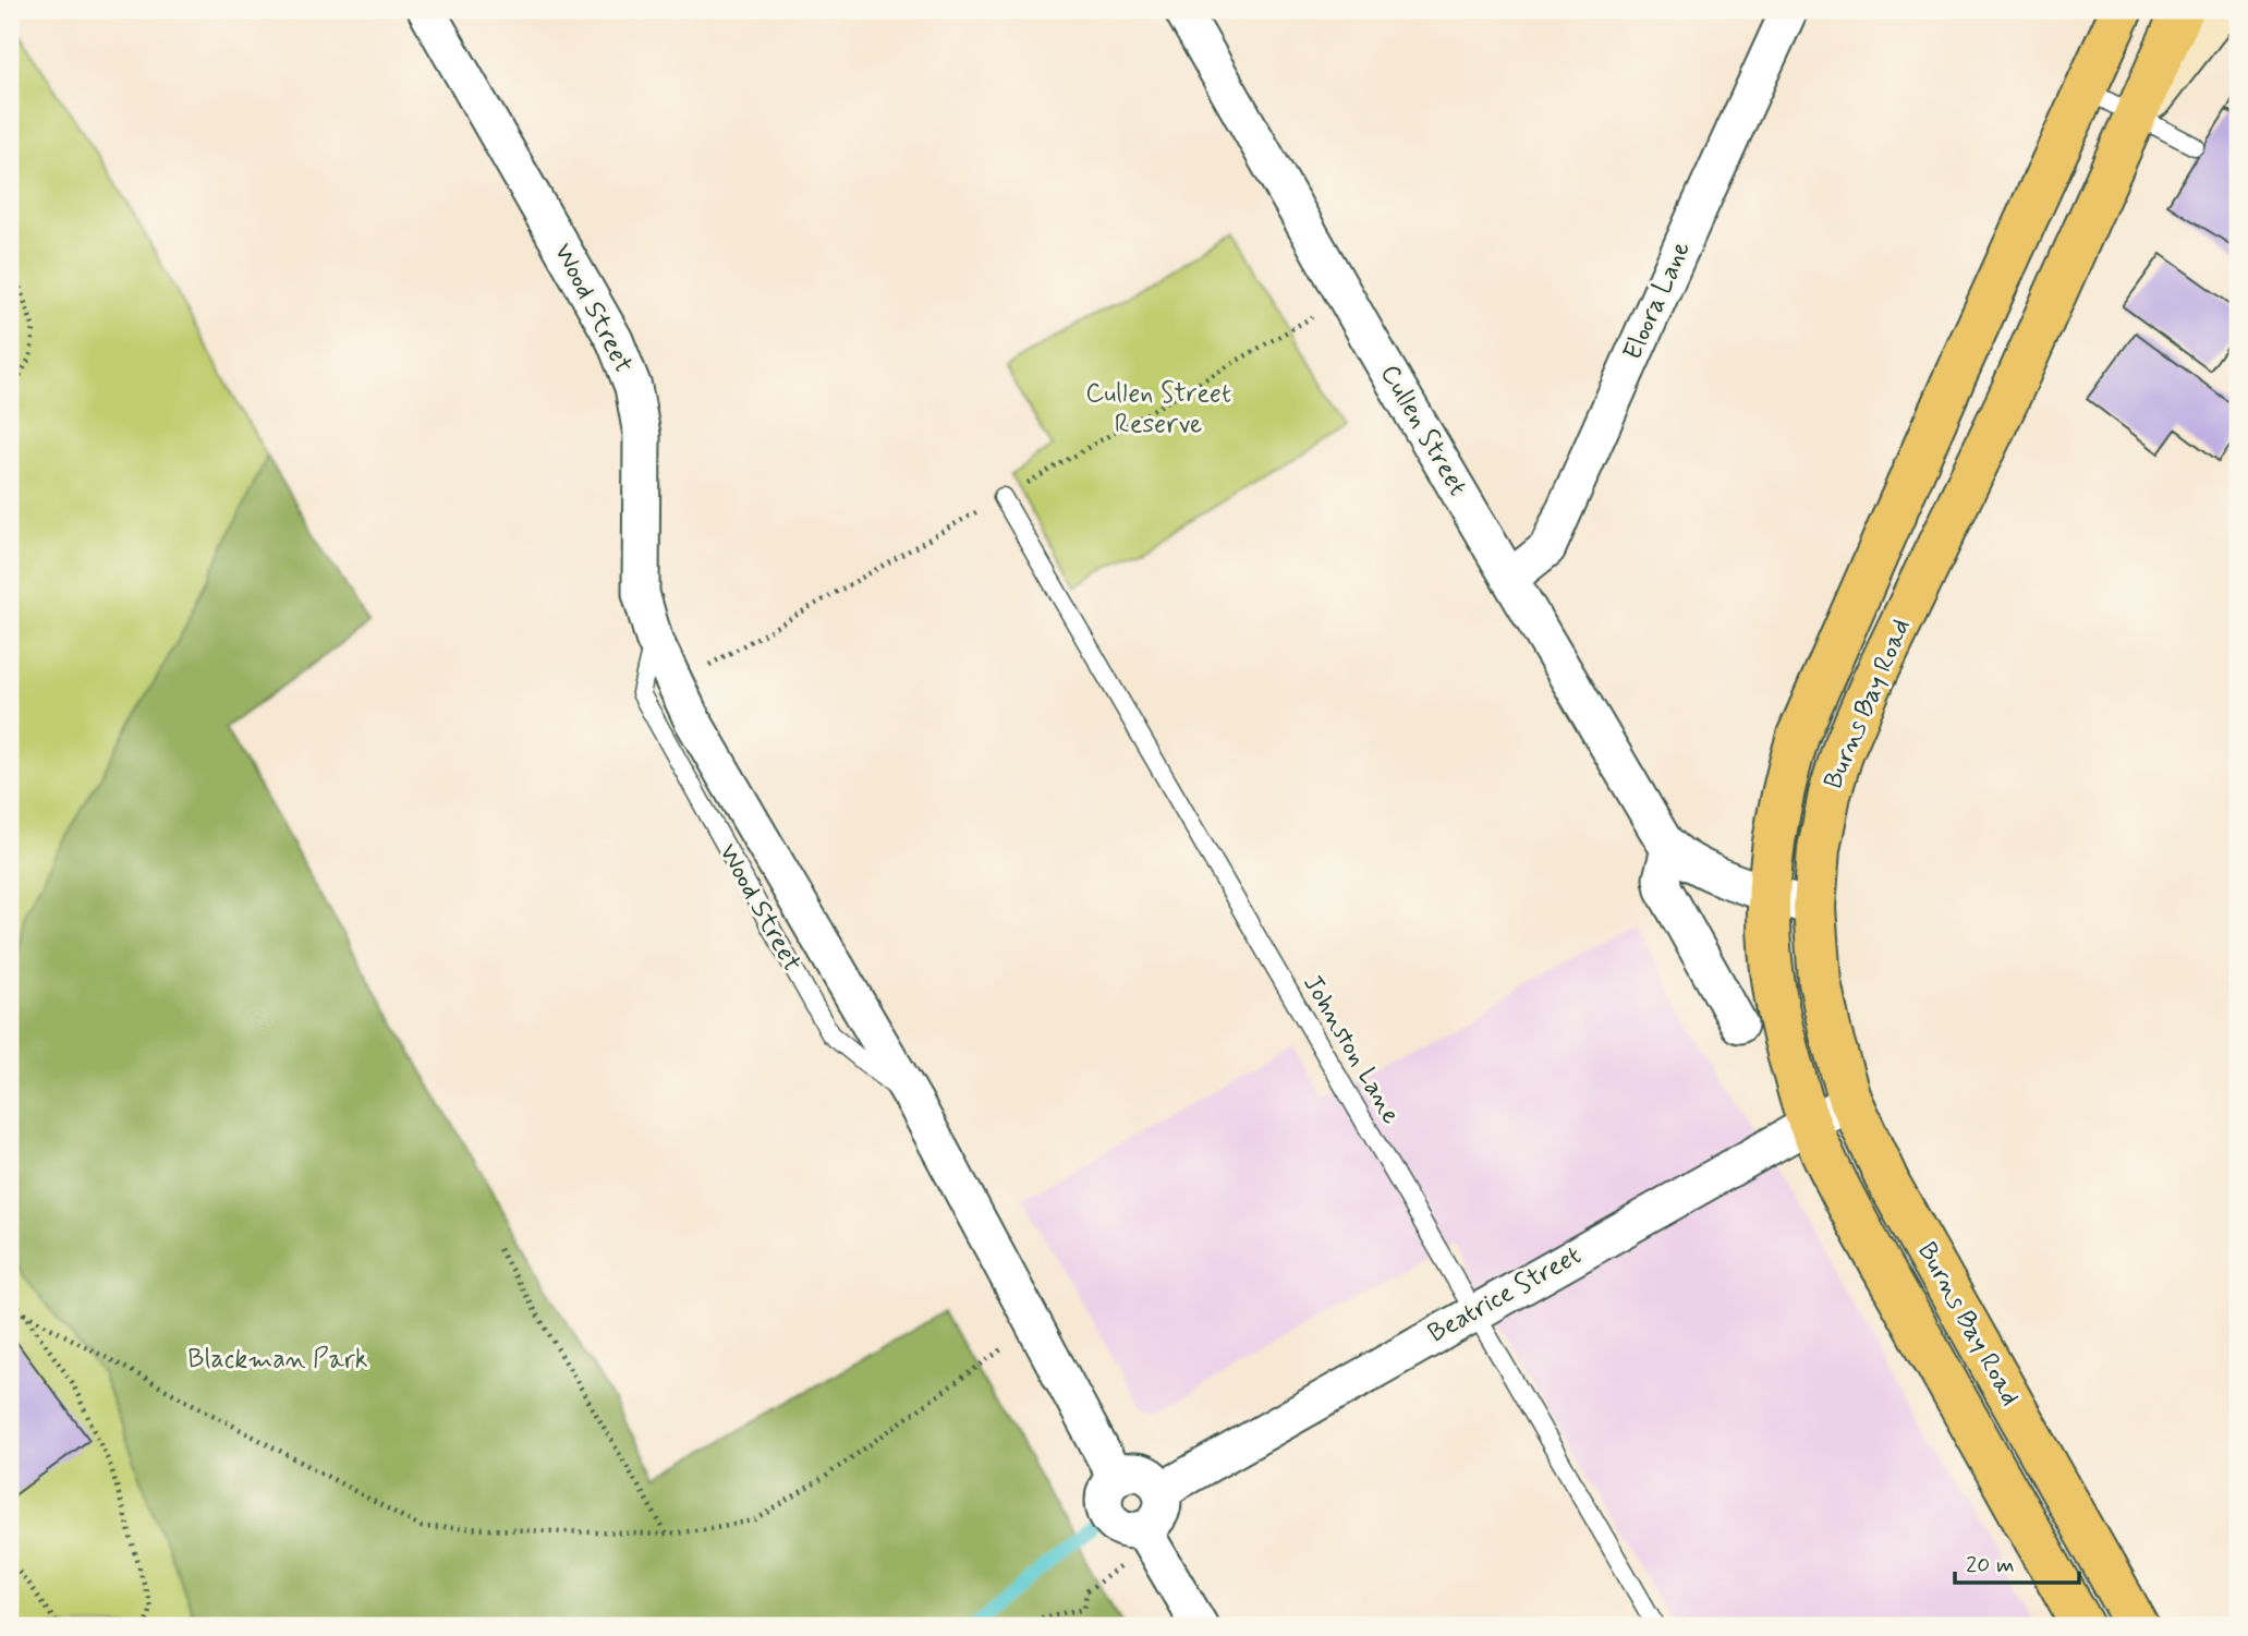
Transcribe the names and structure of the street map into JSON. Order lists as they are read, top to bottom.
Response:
{
  "streets": {
    "main road": ["Burns Bay Road"],
    "street": [
      "Eloora Lane",
      "Wood Street",
      "Cullen Street",
      "Beatrice Street"
    ],
    "lane": ["Johnston Lane"]
  },
  "crossings": [
    ["Eloora Lane", "Cullen Street"],
    ["Wood Street", "Beatrice Street"],
    ["Cullen Street", "Burns Bay Road"],
    ["Burns Bay Road", "Beatrice Street"],
    ["Johnston Lane", "Beatrice Street"]
  ],
  "parks": ["Cullen Street Reserve", "Blackman Park"],
  "scale_bar": "20 m"
}
